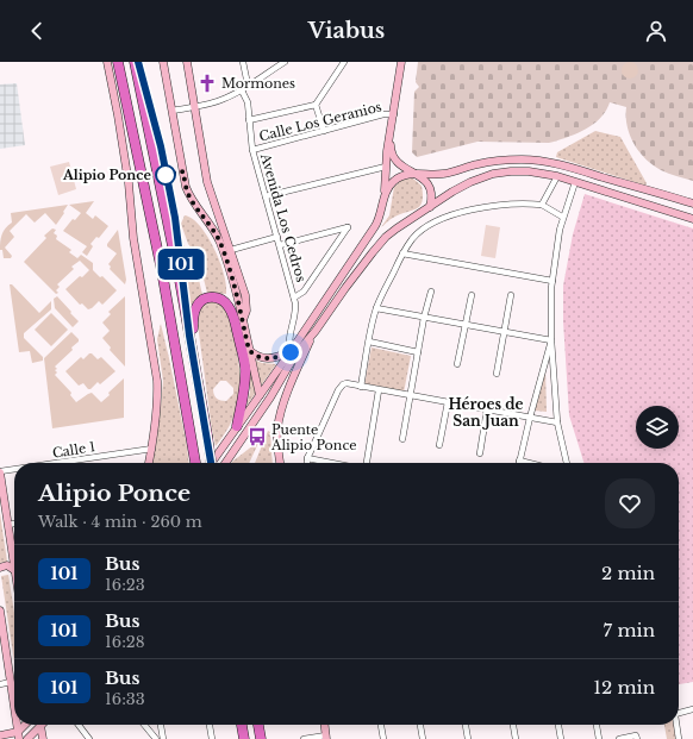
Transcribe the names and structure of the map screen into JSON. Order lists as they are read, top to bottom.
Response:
{
  "streets": {
    "street": ["Calle Los Geranios", "Avenida Los Cedros", "Calle 1"]
  },
  "crossings": [
    ["Calle Los Geranios", "Avenida Los Cedros"]
  ],
  "districts": ["Héroes de San Juan"],
  "places": {
    "church": ["Mormones"],
    "other": ["Alipio Ponce"],
    "bus stop": ["Puente Alipio Ponce"]
  },
  "lines": ["bus line 101"],
  "page": {
    "header": "Viabus",
    "on_map": "101",
    "heading": ["Alipio Ponce", "Walk · 4 min · 260 m"],
    "list": [
      {
        "mark": "101",
        "name": "Bus",
        "note": "16:23",
        "value": "2 min"
      },
      {
        "mark": "101",
        "name": "Bus",
        "note": "16:28",
        "value": "7 min"
      },
      {
        "mark": "101",
        "name": "Bus",
        "note": "16:33",
        "value": "12 min"
      }
    ]
  }
}
